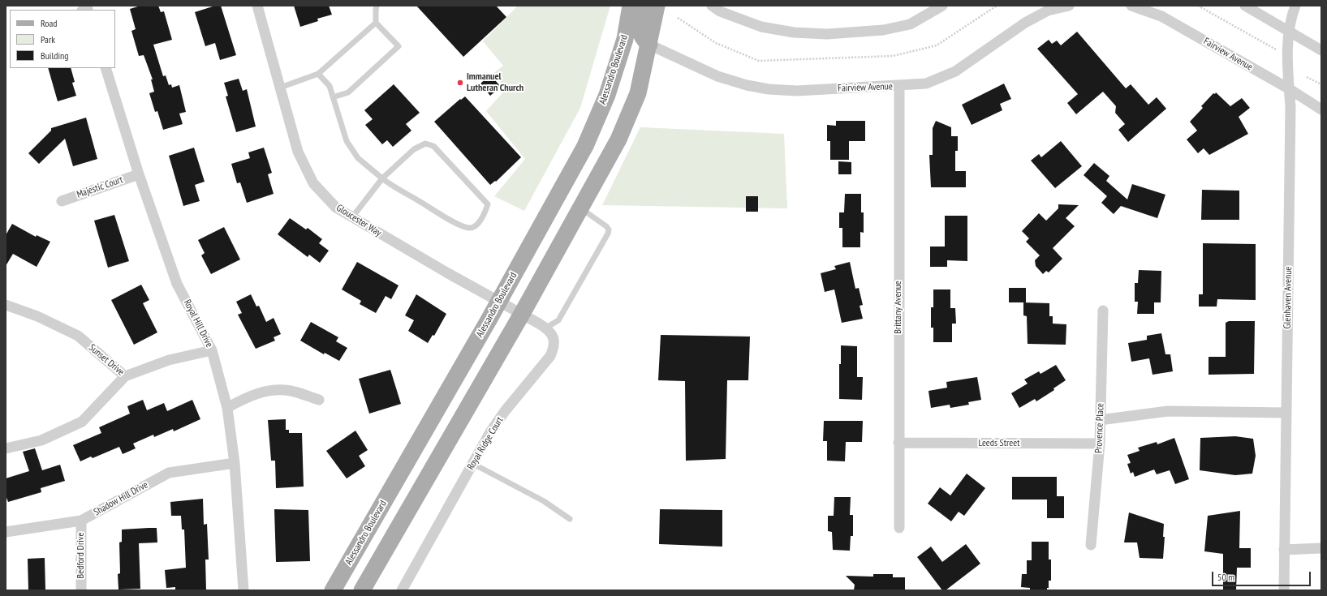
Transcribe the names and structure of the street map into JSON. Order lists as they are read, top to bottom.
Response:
{
  "streets": {
    "main road": ["Alessandro Boulevard"],
    "street": [
      "Fairview Avenue",
      "Majestic Court",
      "Gloucester Way",
      "Glenhaven Avenue",
      "Brittany Avenue",
      "Royal Hill Drive",
      "Sunset Drive",
      "Provence Place",
      "Royal Ridge Court",
      "Leeds Street",
      "Shadow Hill Drive",
      "Bedford Drive"
    ]
  },
  "crossings": [
    ["Fairview Avenue", "Glenhaven Avenue"],
    ["Fairview Avenue", "Brittany Avenue"],
    ["Alessandro Boulevard", "Gloucester Way"],
    ["Majestic Court", "Royal Hill Drive"],
    ["Brittany Avenue", "Leeds Street"],
    ["Royal Hill Drive", "Sunset Drive"],
    ["Royal Hill Drive", "Shadow Hill Drive"],
    ["Provence Place", "Leeds Street"],
    ["Shadow Hill Drive", "Bedford Drive"]
  ],
  "places": ["Immanuel Lutheran Church"],
  "legend": ["Road", "Park", "Building"],
  "scale_bar": "50 m"
}
